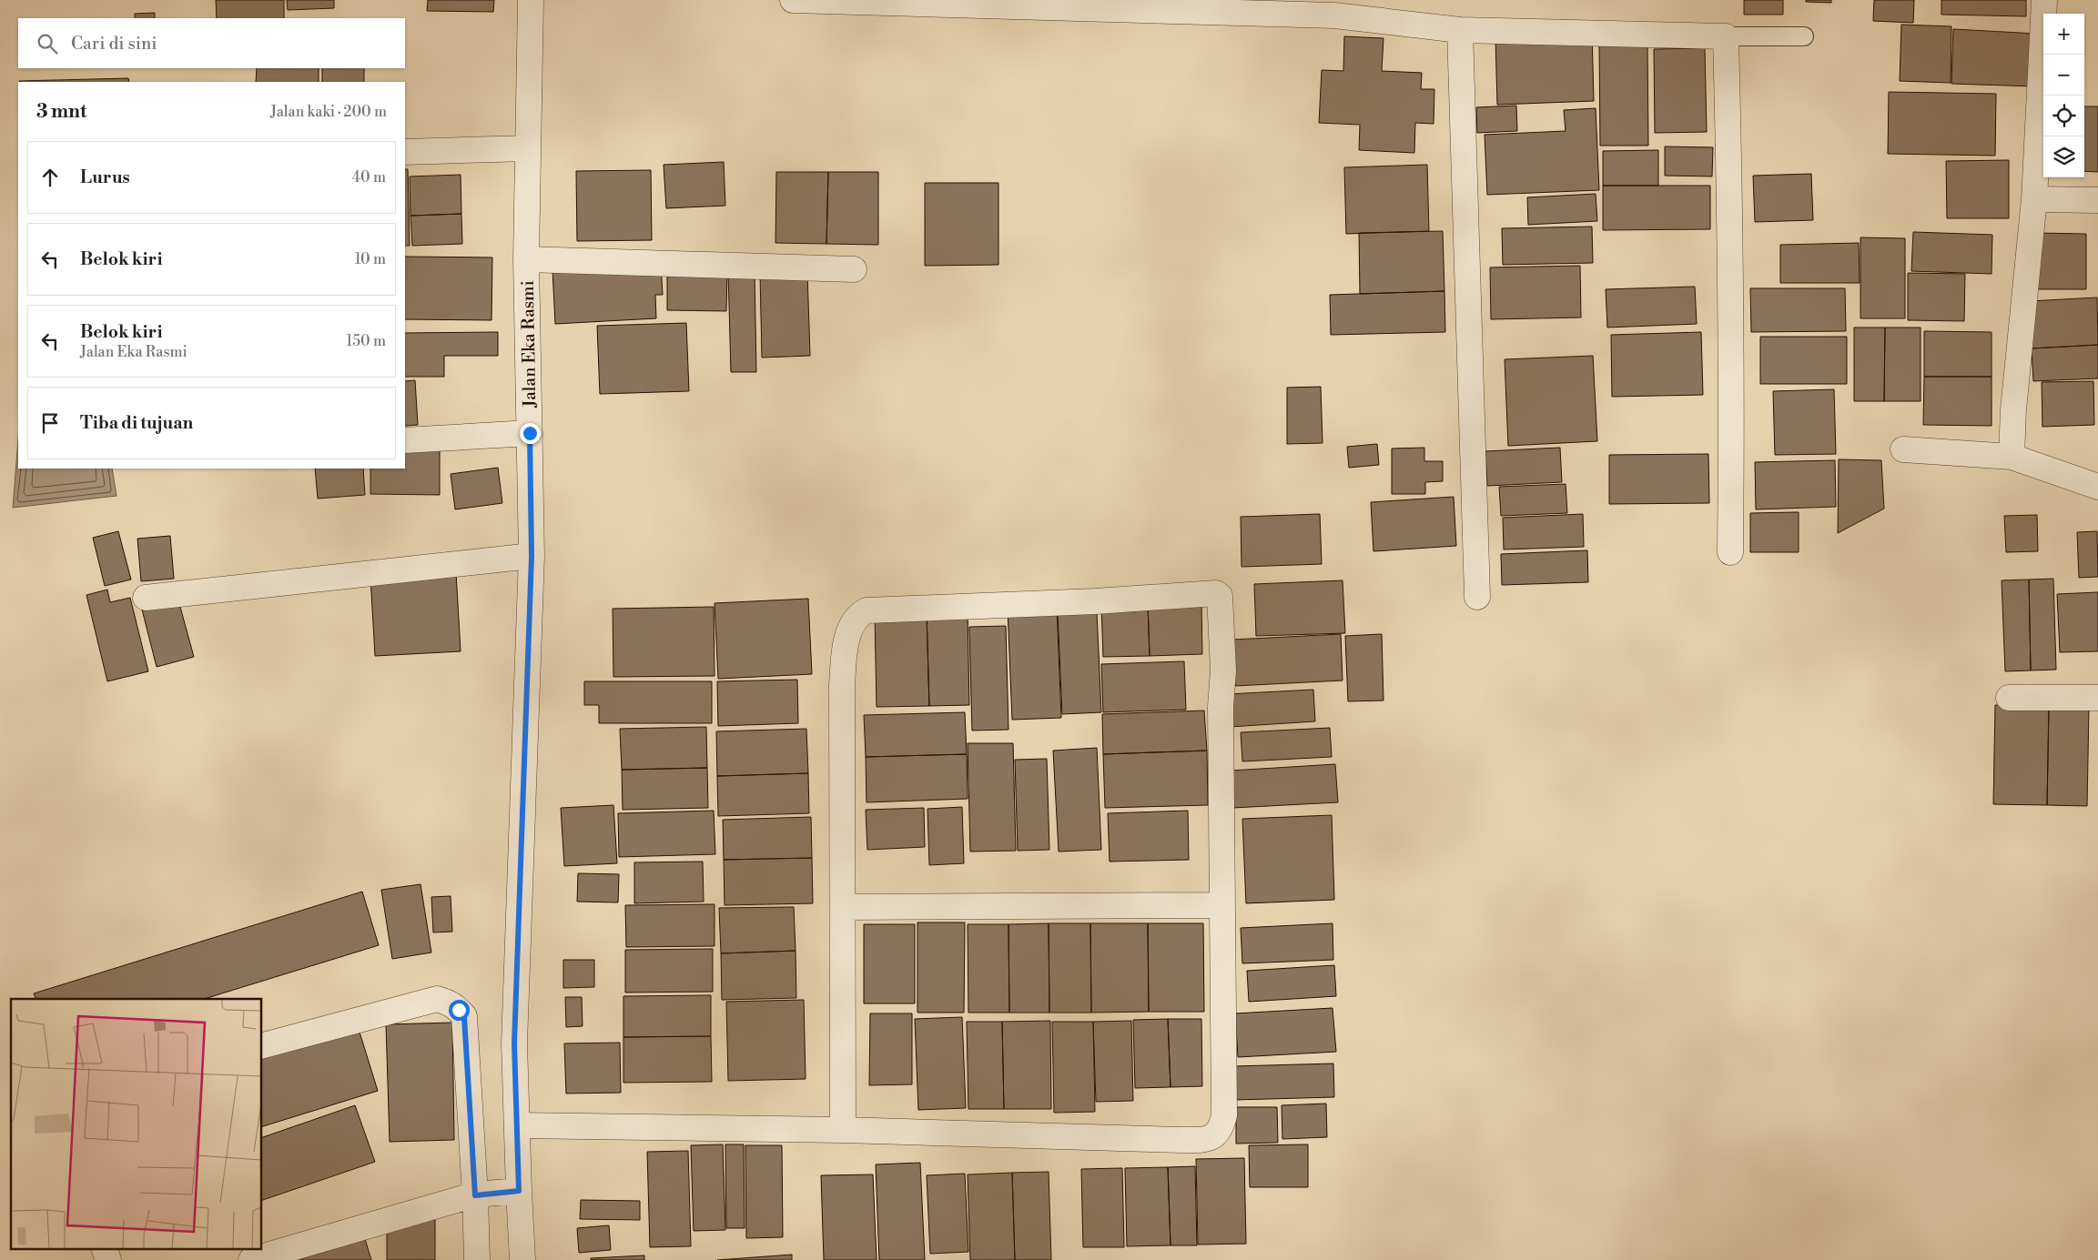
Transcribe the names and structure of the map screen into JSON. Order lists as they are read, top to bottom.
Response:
{
  "streets": {
    "street": ["Jalan Eka Rasmi"]
  },
  "page": {
    "map_buttons": ["+", "−"],
    "search": "Cari di sini",
    "heading": ["3 mnt", "Jalan kaki · 200 m"],
    "list": [
      ["Lurus", "40 m"],
      ["Belok kiri", "10 m"],
      ["Belok kiri", "Jalan Eka Rasmi", "150 m"],
      "Tiba di tujuan"
    ]
  }
}
